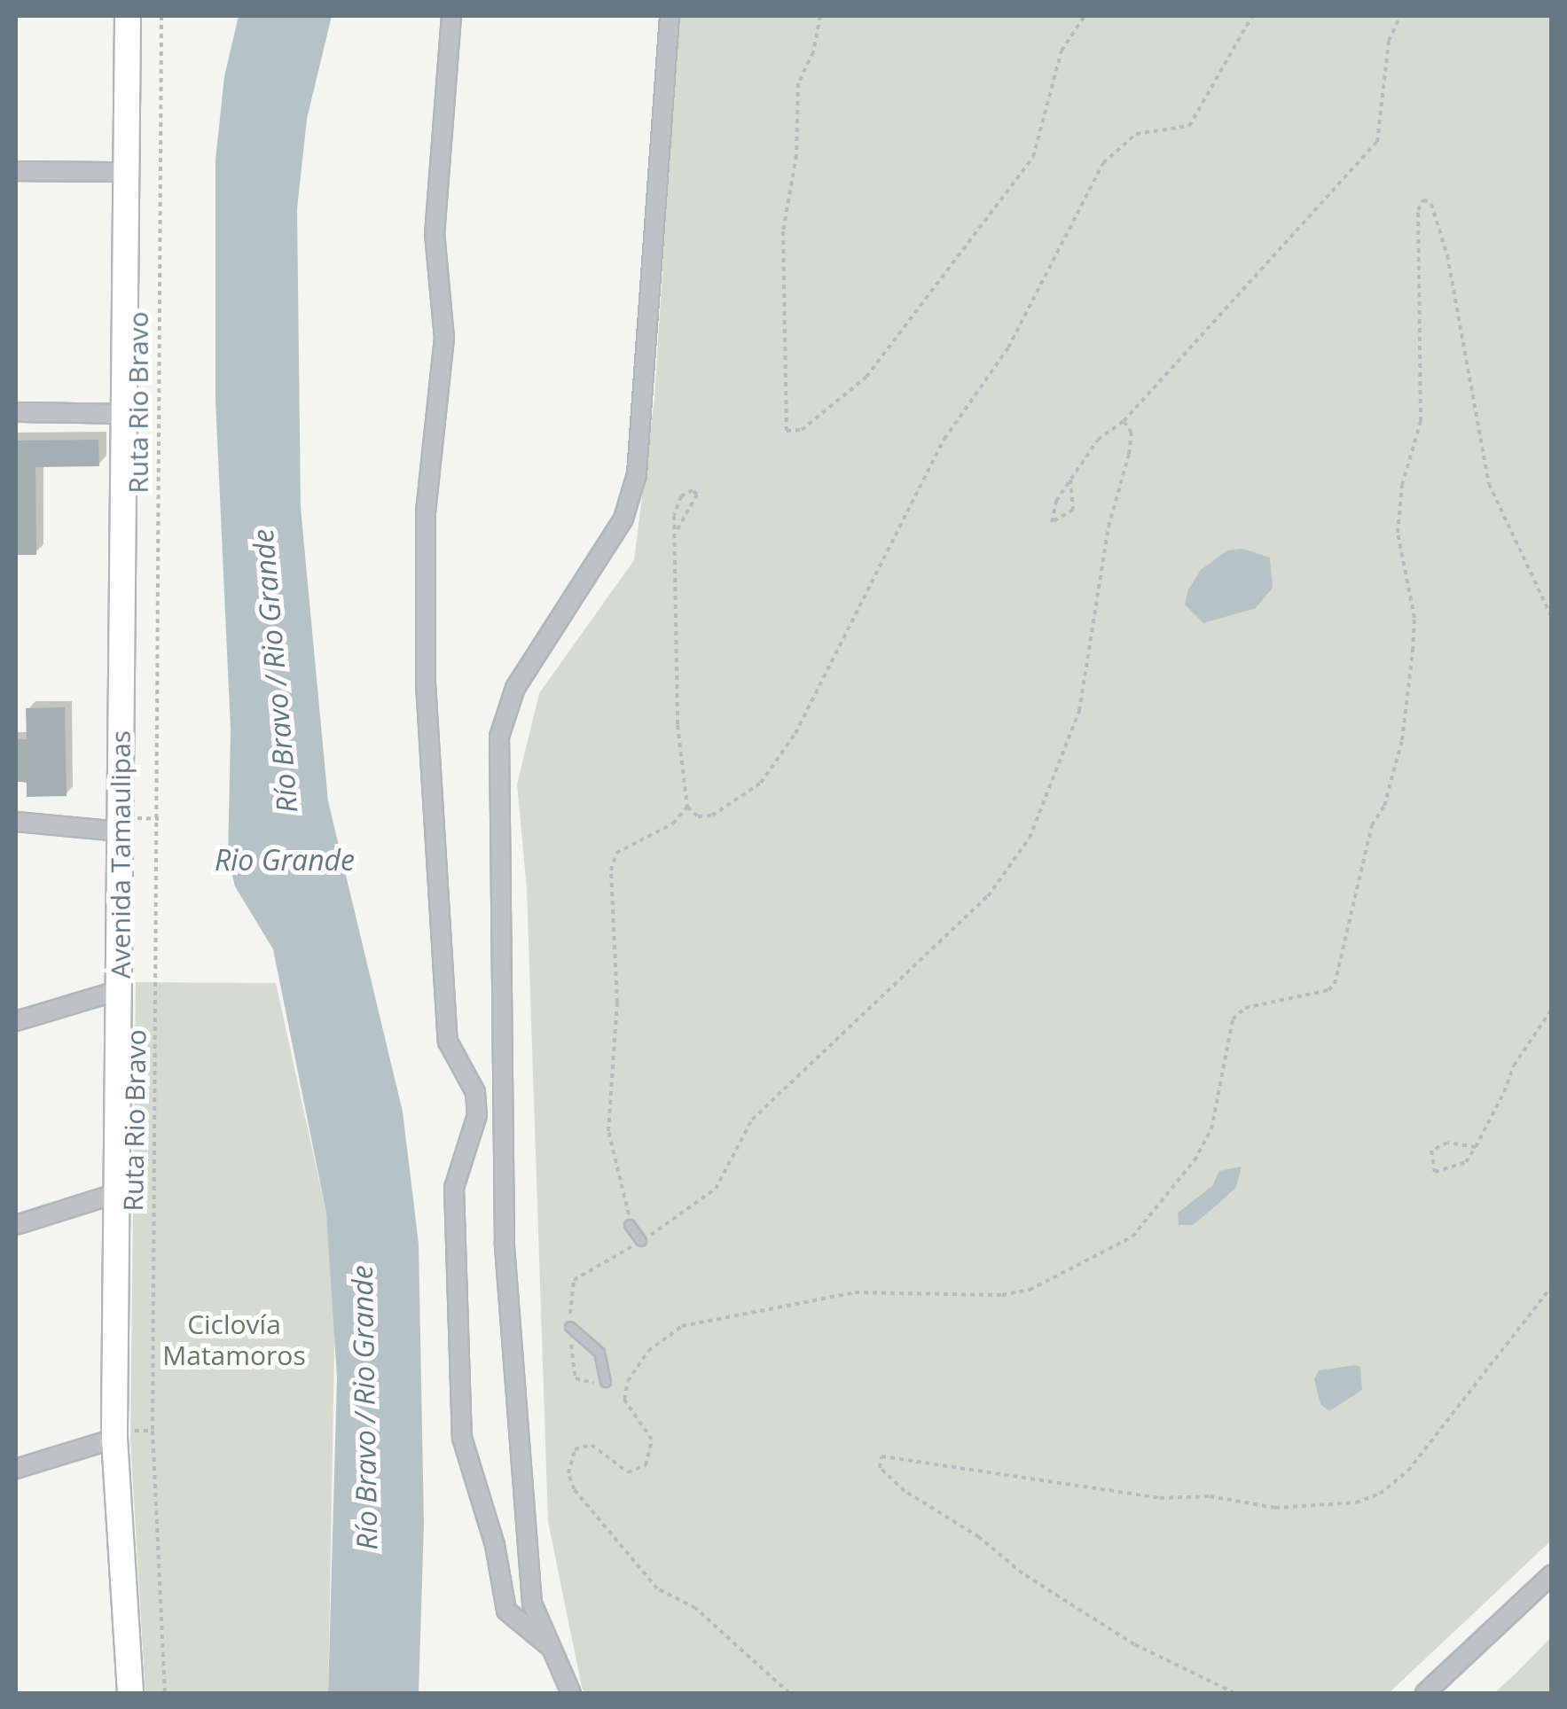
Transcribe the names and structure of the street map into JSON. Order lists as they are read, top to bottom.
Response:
{
  "streets": {
    "street": ["Avenida Tamaulipas"],
    "path": ["Ruta Rio Bravo"]
  },
  "water": ["Río Bravo / Rio Grande", "Rio Grande"],
  "parks": ["Ciclovía Matamoros"]
}
